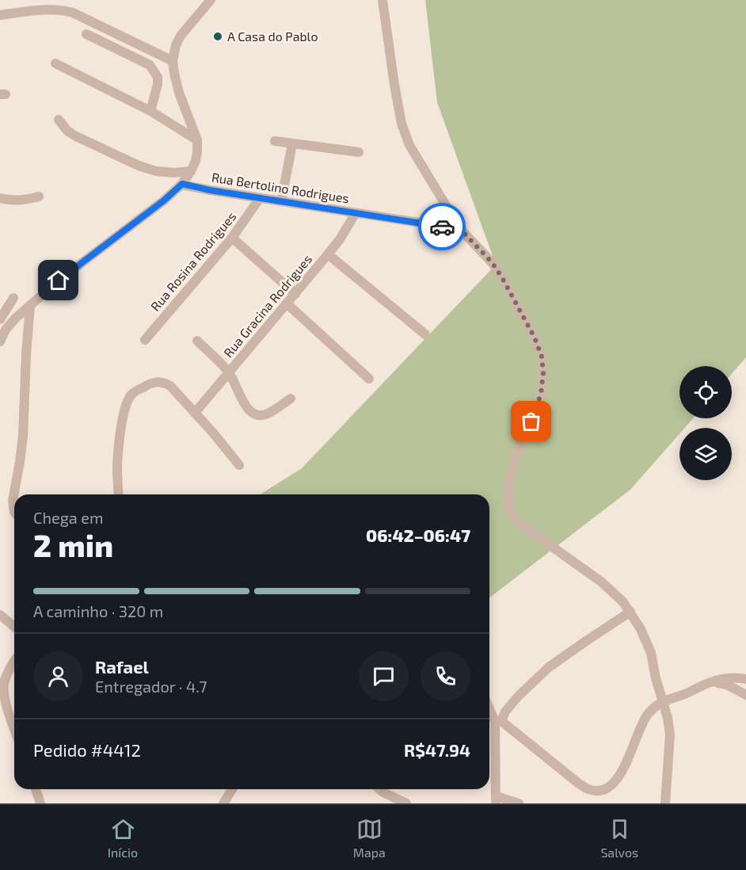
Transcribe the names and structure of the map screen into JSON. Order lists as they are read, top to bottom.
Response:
{
  "streets": {
    "street": ["Rua Bertolino Rodrigues", "Rua Rosina Rodrigues", "Rua Gracina Rodrigues"]
  },
  "crossings": [
    ["Rua Bertolino Rodrigues", "Rua Rosina Rodrigues"],
    ["Rua Bertolino Rodrigues", "Rua Gracina Rodrigues"]
  ],
  "places": ["A Casa do Pablo"],
  "page": {
    "heading": ["2 min", "Chega em", "06:42–06:47"],
    "panel": [
      "Rafael",
      "Entregador · 4.7",
      "Pedido #4412",
      "R$47.94"
    ],
    "bar": "A caminho · 320 m",
    "tabs": ["Início", "Mapa", "Salvos"]
  }
}
